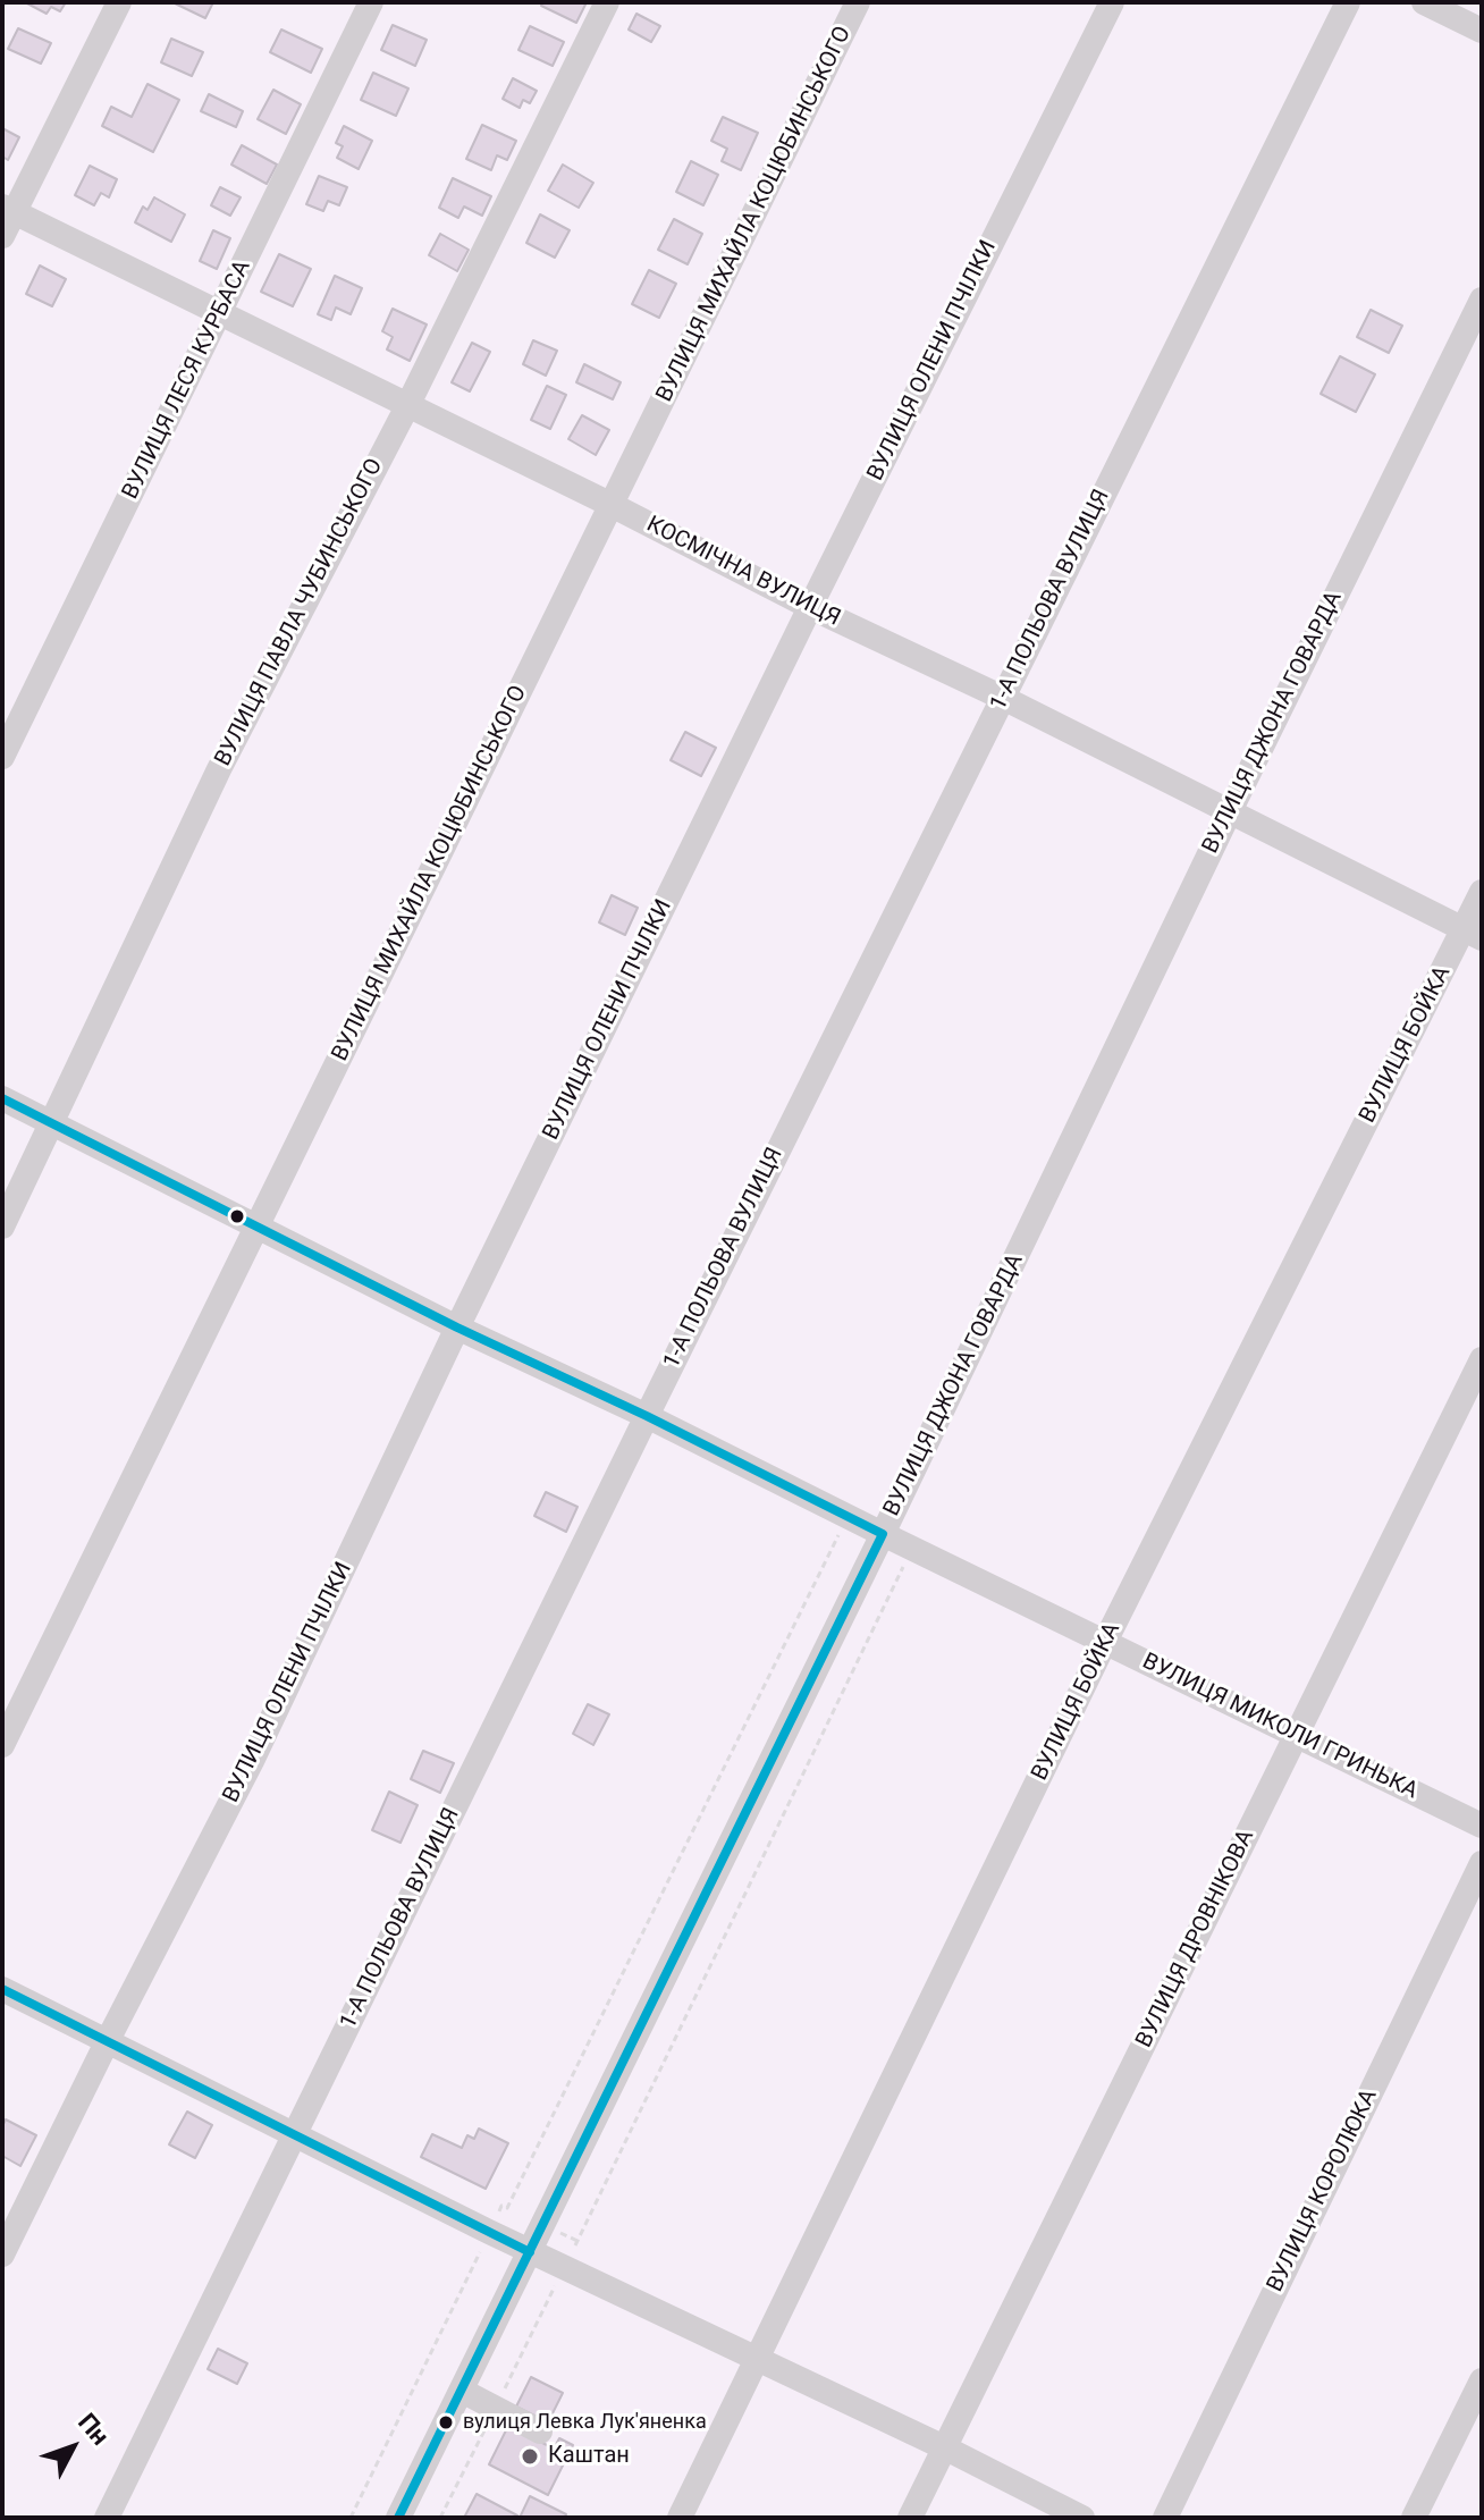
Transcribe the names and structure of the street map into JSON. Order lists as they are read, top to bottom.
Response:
{
  "streets": {
    "street": [
      "ВУЛИЦЯ МИХАЙЛА КОЦЮБИНСЬКОГО",
      "ВУЛИЦЯ ОЛЕНИ ПЧІЛКИ",
      "ВУЛИЦЯ ЛЕСЯ КУРБАСА",
      "КОСМІЧНА ВУЛИЦЯ",
      "1-А ПОЛЬОВА ВУЛИЦЯ",
      "ВУЛИЦЯ ПАВЛА ЧУБИНСЬКОГО",
      "ВУЛИЦЯ ДЖОНА ГОВАРДА",
      "ВУЛИЦЯ БОЙКА",
      "ВУЛИЦЯ МИКОЛИ ГРИНЬКА",
      "ВУЛИЦЯ ДРОВНІКОВА",
      "ВУЛИЦЯ КОРОЛЮКА"
    ]
  },
  "crossings": [
    ["ВУЛИЦЯ МИХАЙЛА КОЦЮБИНСЬКОГО", "КОСМІЧНА ВУЛИЦЯ"],
    ["ВУЛИЦЯ МИХАЙЛА КОЦЮБИНСЬКОГО", "ВУЛИЦЯ МИКОЛИ ГРИНЬКА"],
    ["ВУЛИЦЯ ОЛЕНИ ПЧІЛКИ", "КОСМІЧНА ВУЛИЦЯ"],
    ["ВУЛИЦЯ ОЛЕНИ ПЧІЛКИ", "ВУЛИЦЯ МИКОЛИ ГРИНЬКА"],
    ["ВУЛИЦЯ ЛЕСЯ КУРБАСА", "КОСМІЧНА ВУЛИЦЯ"],
    ["КОСМІЧНА ВУЛИЦЯ", "1-А ПОЛЬОВА ВУЛИЦЯ"],
    ["КОСМІЧНА ВУЛИЦЯ", "ВУЛИЦЯ ПАВЛА ЧУБИНСЬКОГО"],
    ["КОСМІЧНА ВУЛИЦЯ", "ВУЛИЦЯ ДЖОНА ГОВАРДА"],
    ["КОСМІЧНА ВУЛИЦЯ", "ВУЛИЦЯ БОЙКА"],
    ["1-А ПОЛЬОВА ВУЛИЦЯ", "ВУЛИЦЯ МИКОЛИ ГРИНЬКА"],
    ["ВУЛИЦЯ ПАВЛА ЧУБИНСЬКОГО", "ВУЛИЦЯ МИКОЛИ ГРИНЬКА"],
    ["ВУЛИЦЯ ДЖОНА ГОВАРДА", "ВУЛИЦЯ МИКОЛИ ГРИНЬКА"],
    ["ВУЛИЦЯ БОЙКА", "ВУЛИЦЯ МИКОЛИ ГРИНЬКА"],
    ["ВУЛИЦЯ МИКОЛИ ГРИНЬКА", "ВУЛИЦЯ ДРОВНІКОВА"]
  ],
  "places": ["вулиця Левка Лук'яненка", "Каштан"],
  "north": "top right"
}
